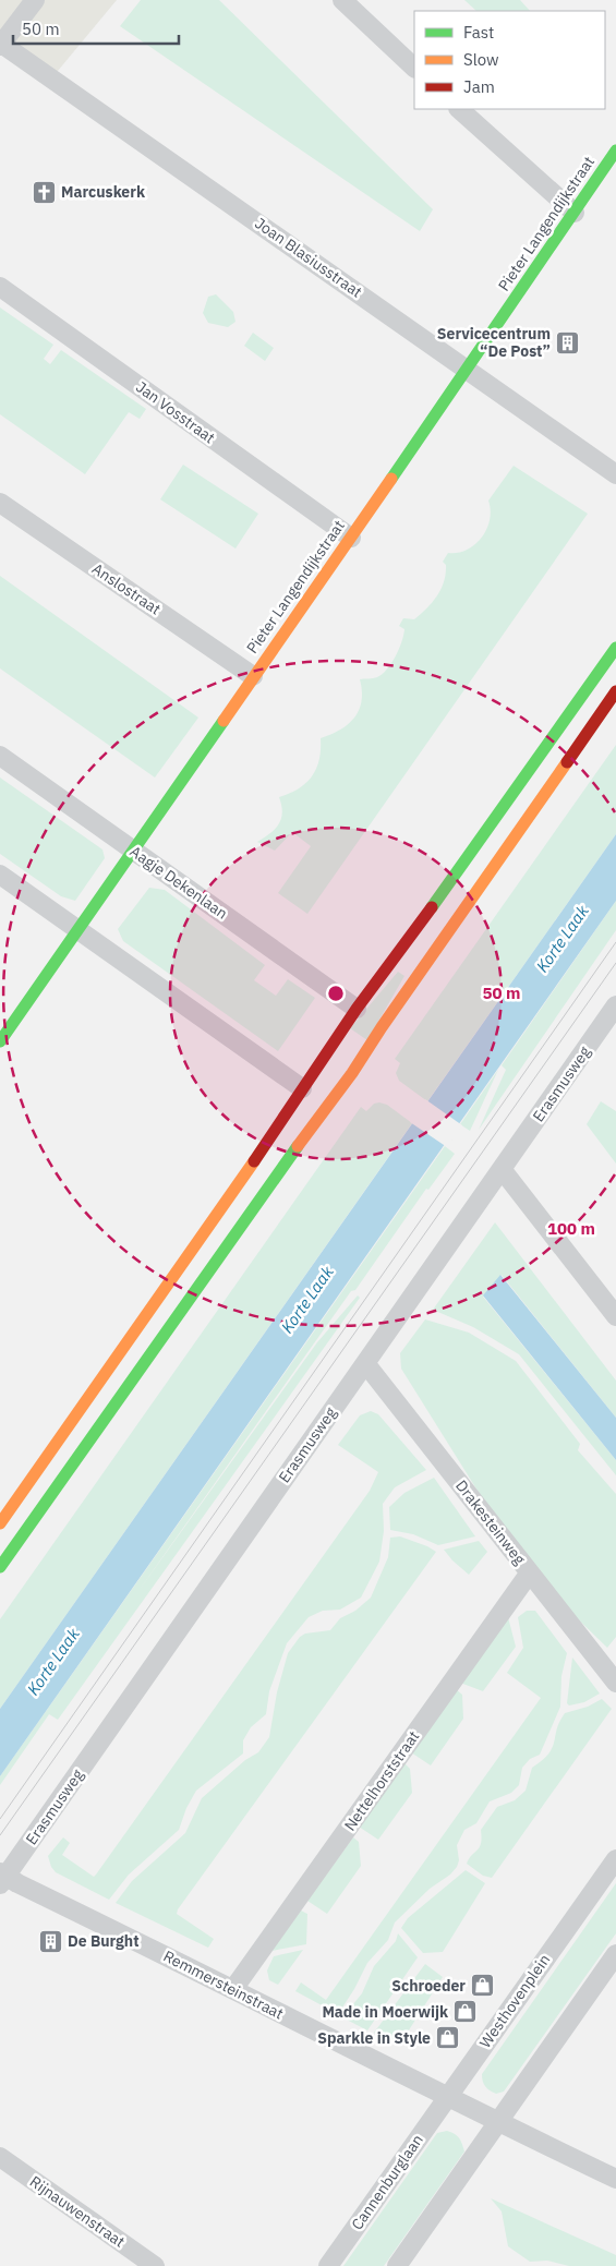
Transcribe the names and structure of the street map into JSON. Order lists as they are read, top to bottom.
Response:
{
  "streets": {
    "main road": ["Pieter Langendijkstraat"],
    "street": [
      "Joan Blasiusstraat",
      "Jan Vosstraat",
      "Anslostraat",
      "Aagje Dekenlaan",
      "Erasmusweg",
      "Drakesteinweg",
      "Nettelhorststraat",
      "Remmersteinstraat",
      "Westhovenplein",
      "Cannenburglaan",
      "Rijnauwenstraat"
    ]
  },
  "crossings": [
    ["Pieter Langendijkstraat", "Joan Blasiusstraat"],
    ["Pieter Langendijkstraat", "Jan Vosstraat"],
    ["Pieter Langendijkstraat", "Anslostraat"],
    ["Pieter Langendijkstraat", "Aagje Dekenlaan"],
    ["Erasmusweg", "Drakesteinweg"],
    ["Erasmusweg", "Remmersteinstraat"],
    ["Drakesteinweg", "Nettelhorststraat"],
    ["Nettelhorststraat", "Remmersteinstraat"],
    ["Remmersteinstraat", "Westhovenplein"],
    ["Remmersteinstraat", "Cannenburglaan"],
    ["Westhovenplein", "Cannenburglaan"]
  ],
  "water": ["Korte Laak"],
  "places": {
    "church": ["Marcuskerk"],
    "building": ["Servicecentrum “De Post”", "De Burght"],
    "shop": ["Schroeder", "Made in Moerwijk", "Sparkle in Style"]
  },
  "legend": ["Fast", "Slow", "Jam"],
  "scale_bar": "50 m",
  "rings": ["50 m", "100 m"]
}
